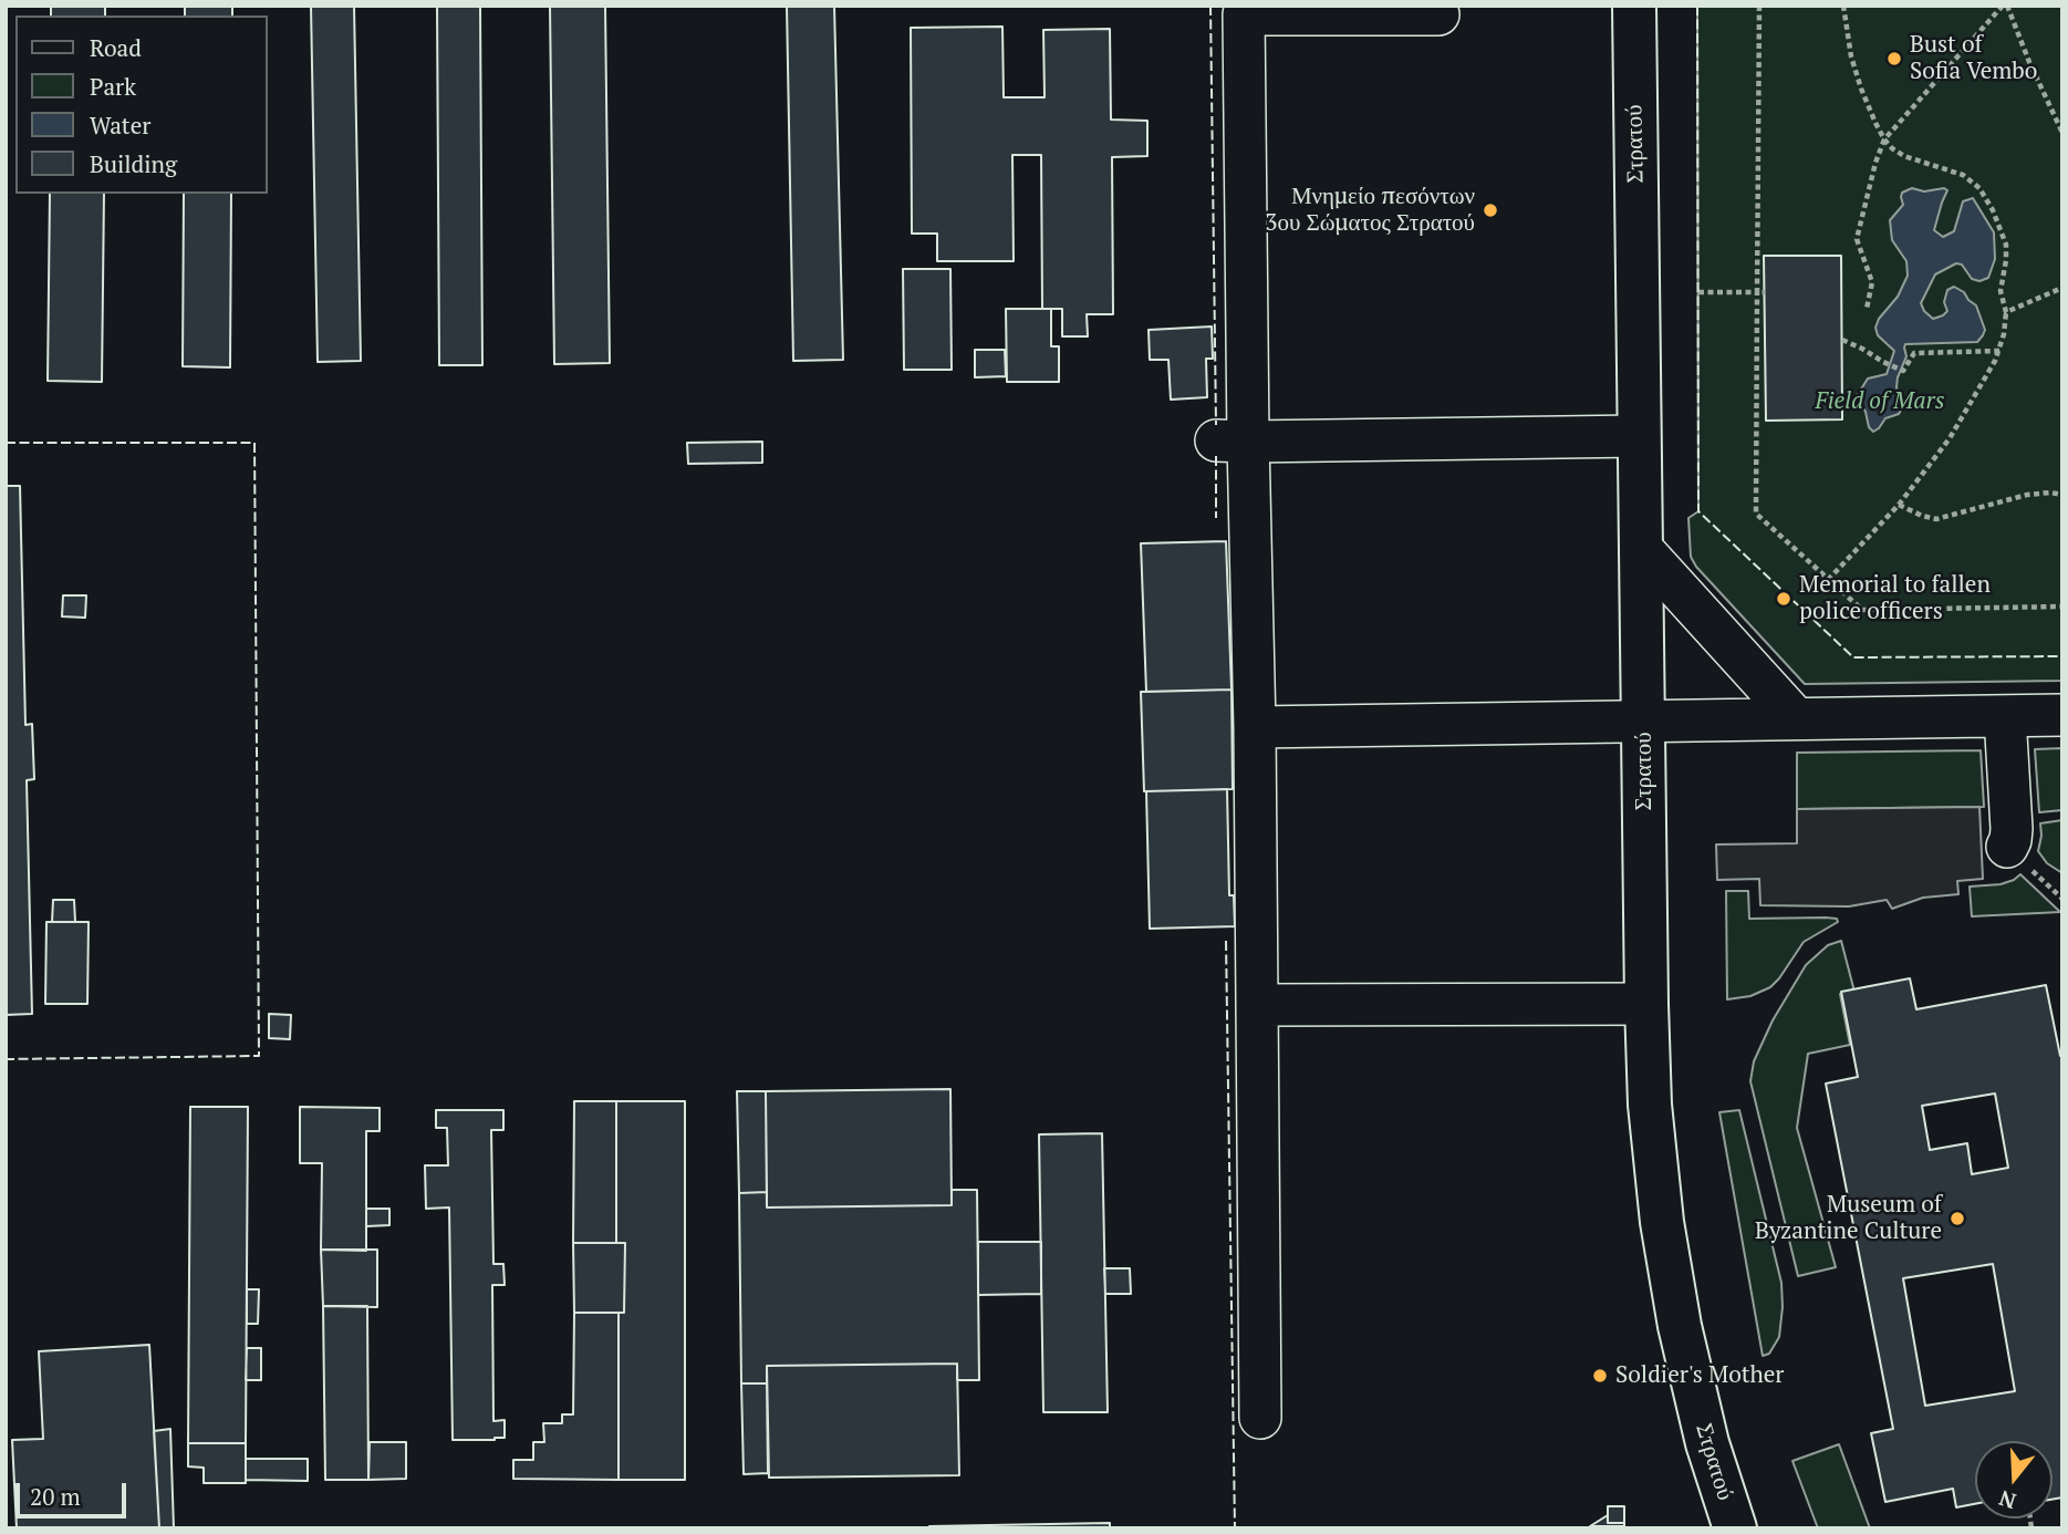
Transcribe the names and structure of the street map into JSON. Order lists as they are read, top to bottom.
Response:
{
  "streets": {
    "main road": ["Στρατού"]
  },
  "parks": ["Field of Mars"],
  "places": [
    "Bust of Sofia Vembo",
    "Μνημείο πεσόντων 3ου Σώματος Στρατού",
    "Memorial to fallen police officers",
    "Museum of Byzantine Culture",
    "Soldier's Mother"
  ],
  "legend": [
    "Road",
    "Park",
    "Water",
    "Building"
  ],
  "scale_bar": "20 m",
  "north": "bottom"
}
